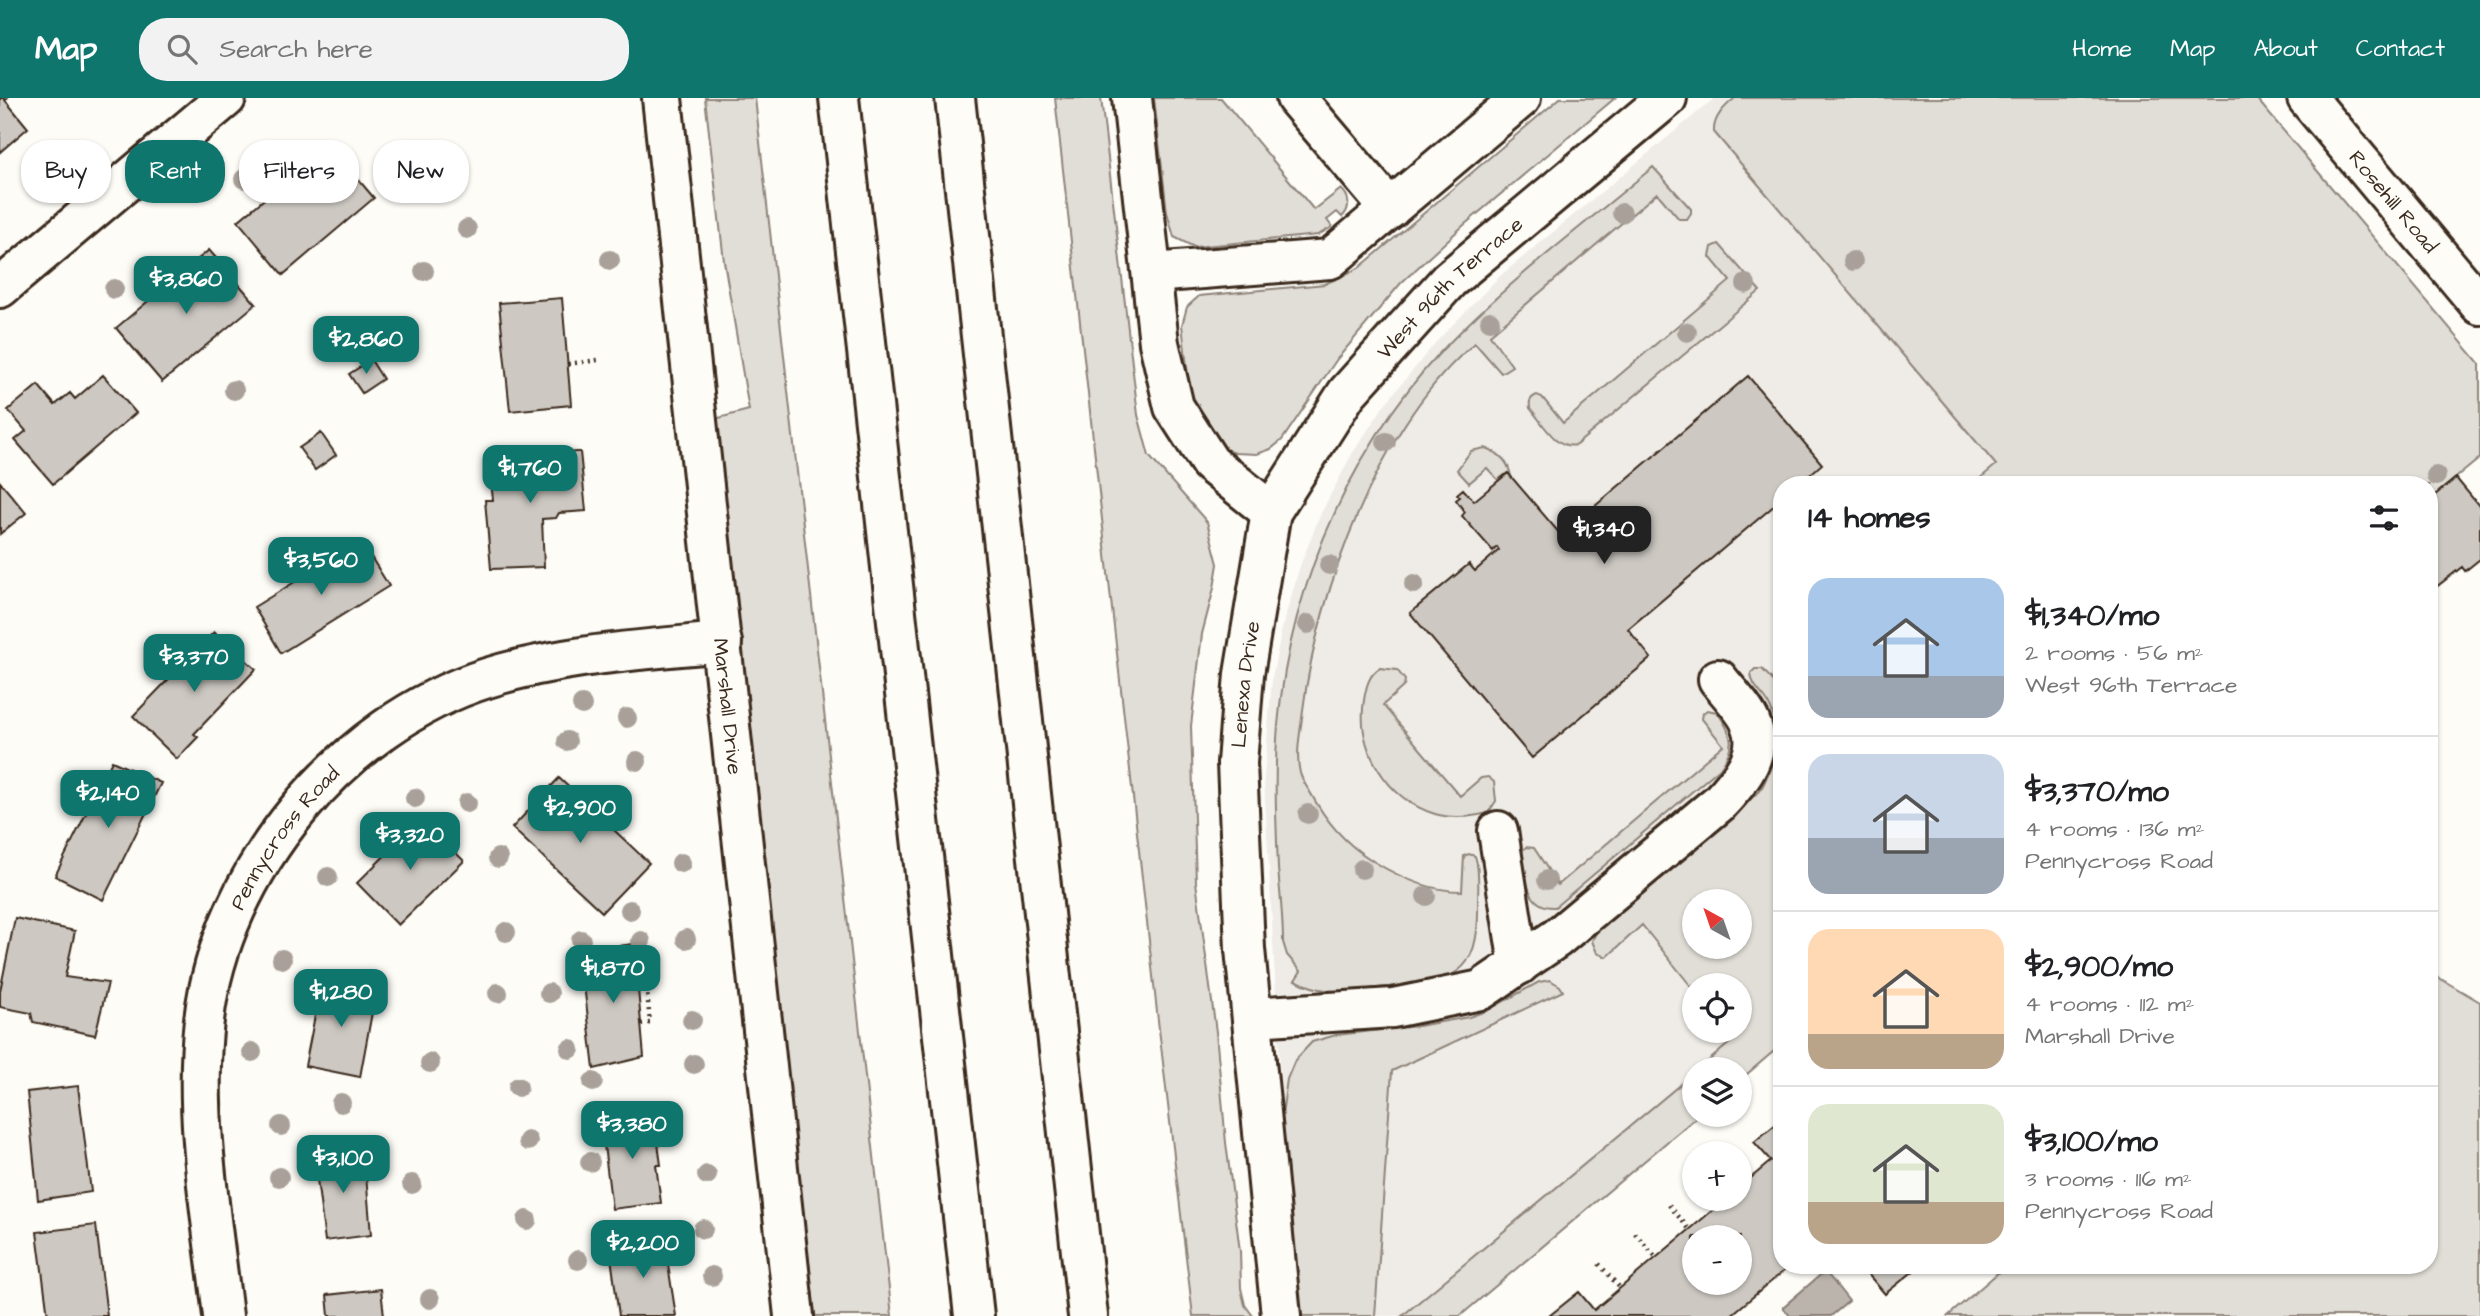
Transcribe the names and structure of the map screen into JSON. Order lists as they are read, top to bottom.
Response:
{
  "streets": {
    "main road": [
      "Rosehill Road",
      "West 96th Terrace",
      "Lenexa Drive",
      "Marshall Drive",
      "Pennycross Road"
    ]
  },
  "crossings": [
    ["West 96th Terrace", "Lenexa Drive"],
    ["Marshall Drive", "Pennycross Road"]
  ],
  "north": "top left",
  "page": {
    "header": "Map",
    "search": "Search here",
    "nav": [
      "Home",
      "Map",
      "About",
      "Contact"
    ],
    "chip": [
      "Buy",
      "Rent",
      "Filters",
      "New"
    ],
    "price": [
      "$3,860",
      "$2,860",
      "$1,760",
      "$1,340",
      "$3,560",
      "$3,370",
      "$2,140",
      "$2,900",
      "$3,320",
      "$1,870",
      "$1,280",
      "$3,380",
      "$3,100",
      "$2,200"
    ],
    "heading": "14 homes",
    "list": [
      {
        "name": "$1,340/mo",
        "note": "2 rooms · 56 m² · West 96th Terrace"
      },
      {
        "name": "$3,370/mo",
        "note": "4 rooms · 136 m² · Pennycross Road"
      },
      {
        "name": "$2,900/mo",
        "note": "4 rooms · 112 m² · Marshall Drive"
      },
      {
        "name": "$3,100/mo",
        "note": "3 rooms · 116 m² · Pennycross Road"
      }
    ],
    "map_buttons": ["+", "−"]
  }
}
